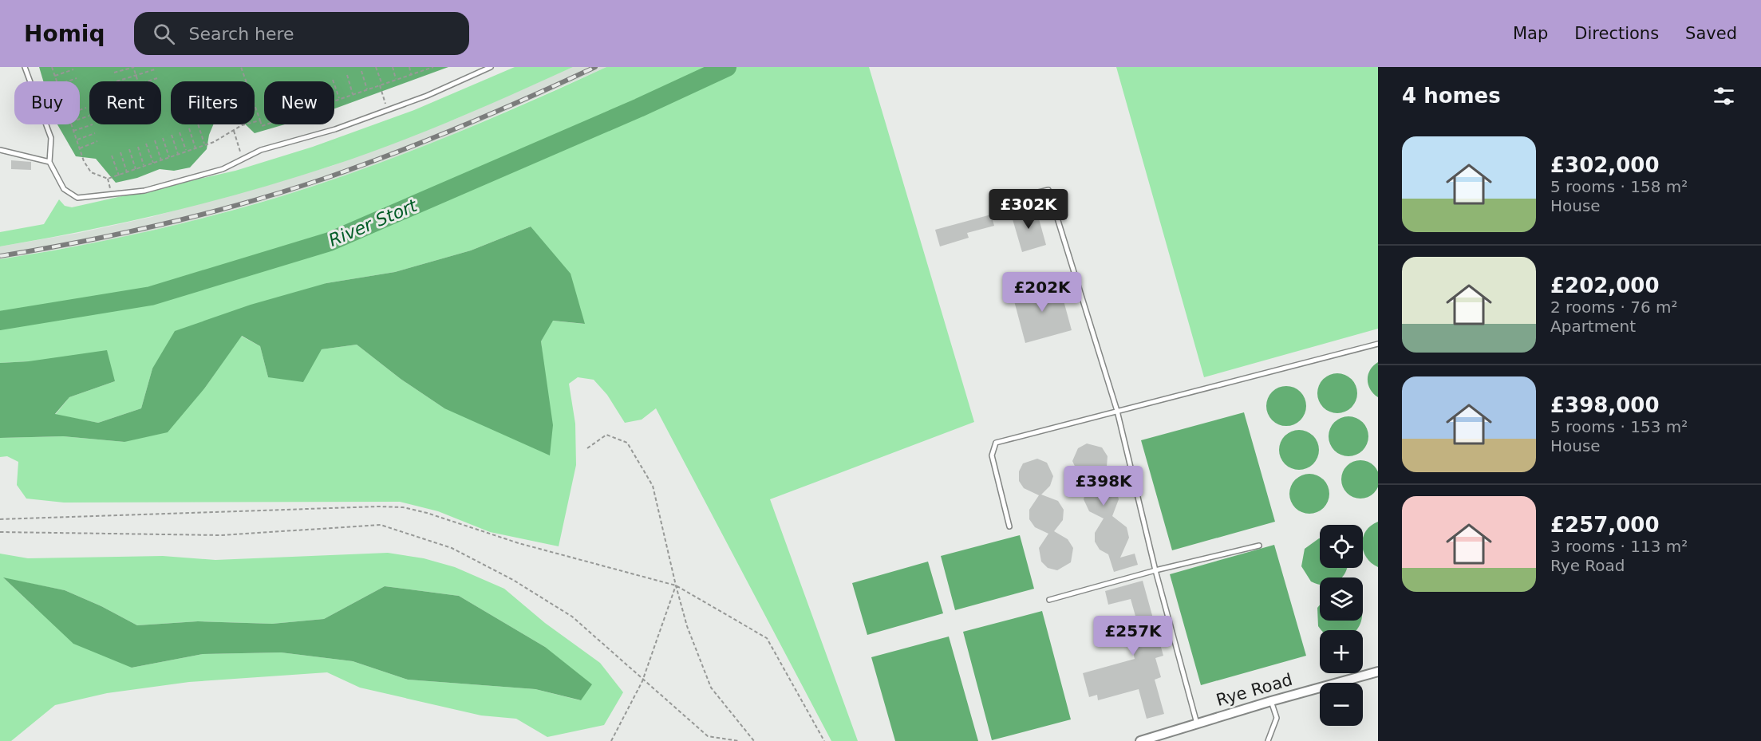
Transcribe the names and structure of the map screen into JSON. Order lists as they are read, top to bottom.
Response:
{
  "streets": {
    "street": ["Rye Road"]
  },
  "water": ["River Stort"],
  "page": {
    "header": "Homiq",
    "search": "Search here",
    "nav": ["Map", "Directions", "Saved"],
    "heading": "4 homes",
    "chip": [
      "Buy",
      "Rent",
      "Filters",
      "New"
    ],
    "list": [
      {
        "name": "£302,000",
        "note": "5 rooms · 158 m² · House"
      },
      {
        "name": "£202,000",
        "note": "2 rooms · 76 m² · Apartment"
      },
      {
        "name": "£398,000",
        "note": "5 rooms · 153 m² · House"
      },
      {
        "name": "£257,000",
        "note": "3 rooms · 113 m² · Rye Road"
      }
    ],
    "price": [
      "£302K",
      "£202K",
      "£398K",
      "£257K"
    ],
    "map_buttons": ["+", "−"]
  }
}
